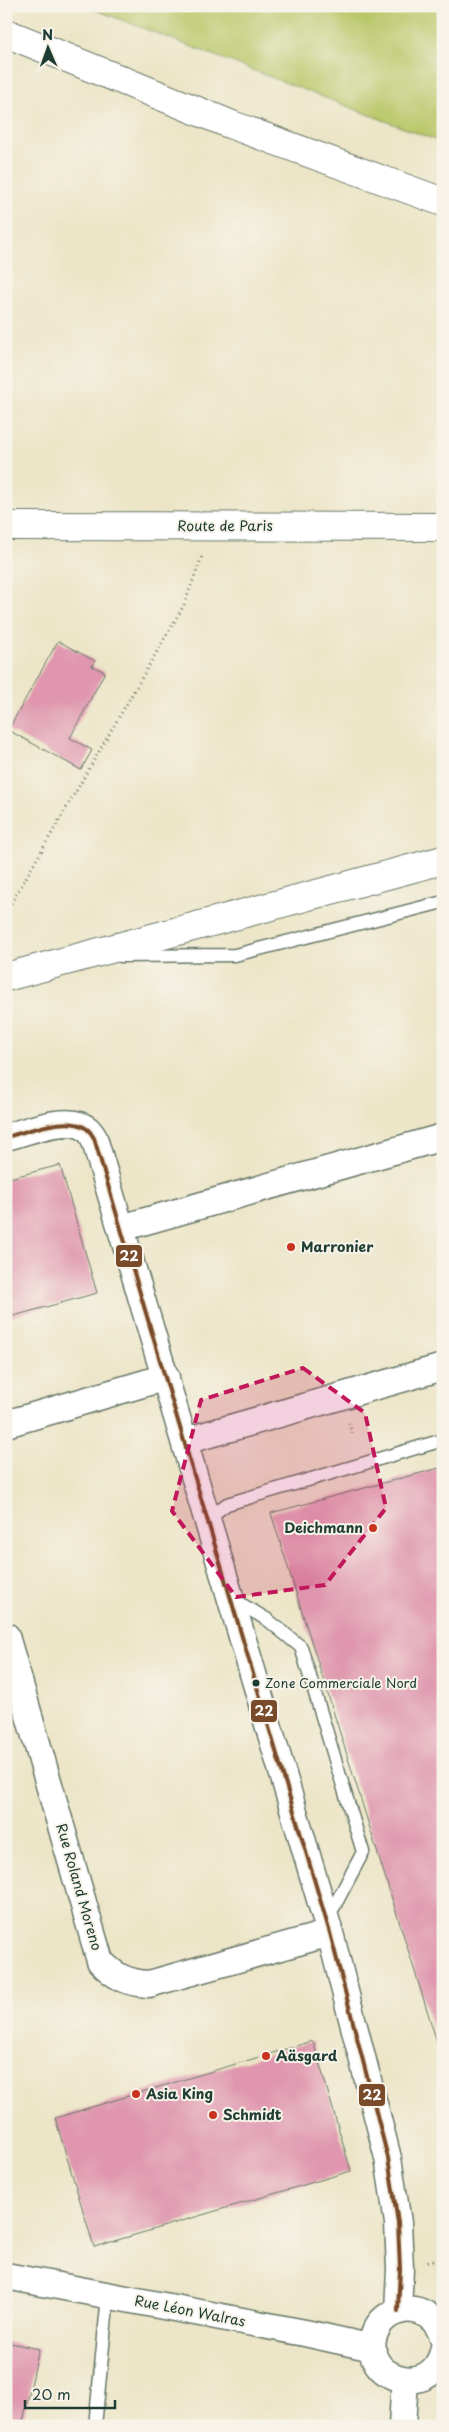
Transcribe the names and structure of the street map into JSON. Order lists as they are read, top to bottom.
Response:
{
  "streets": {
    "main road": ["Route de Paris"],
    "street": ["Rue Roland Moreno", "Rue Léon Walras"]
  },
  "places": [
    "Marronier",
    "Deichmann",
    "Zone Commerciale Nord",
    "Aäsgard",
    "Asia King",
    "Schmidt"
  ],
  "lines": ["transit line 22"],
  "scale_bar": "20 m",
  "north": "top"
}
